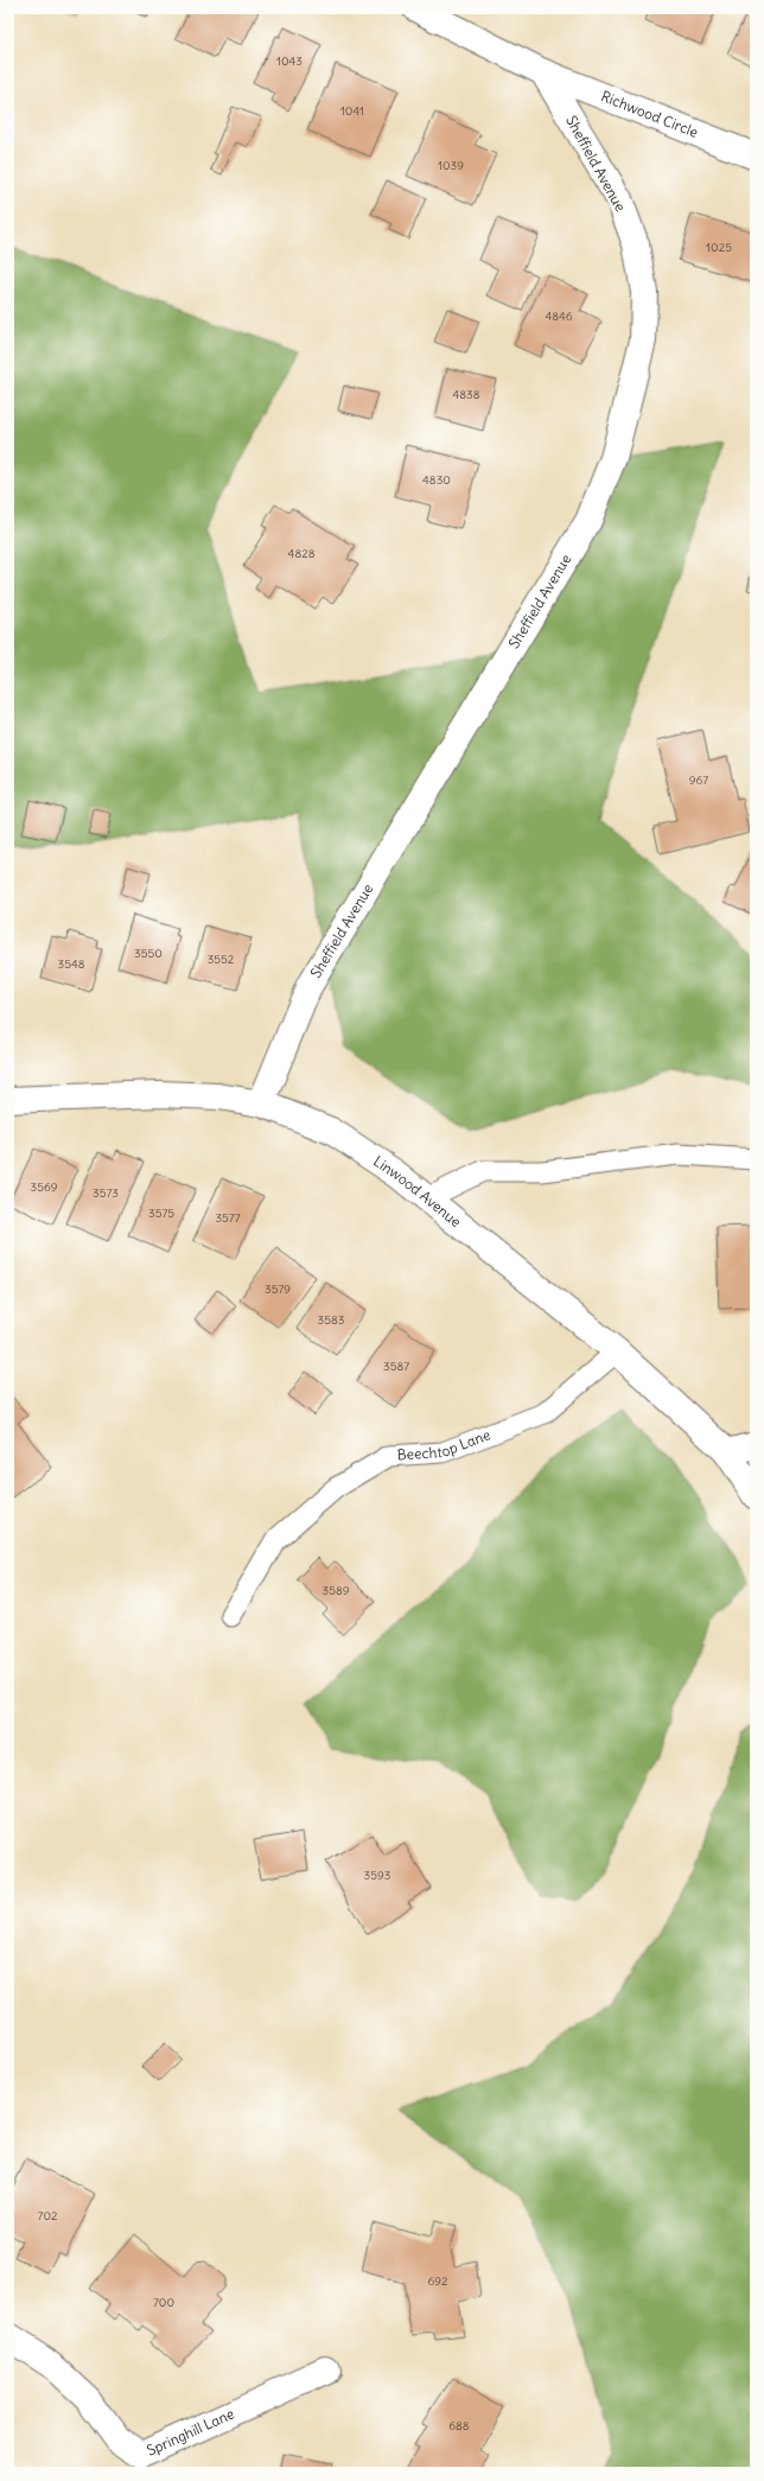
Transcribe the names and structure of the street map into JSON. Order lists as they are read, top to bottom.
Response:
{
  "streets": {
    "street": [
      "Richwood Circle",
      "Sheffield Avenue",
      "Linwood Avenue",
      "Springhill Lane"
    ],
    "lane": ["Beechtop Lane"]
  },
  "crossings": [
    ["Richwood Circle", "Sheffield Avenue"],
    ["Sheffield Avenue", "Linwood Avenue"],
    ["Linwood Avenue", "Beechtop Lane"]
  ],
  "house_numbers": [
    "1043",
    "1041",
    "1039",
    "1025",
    "4846",
    "4838",
    "4830",
    "4828",
    "967",
    "3550",
    "3552",
    "3548",
    "3569",
    "3573",
    "3575",
    "3577",
    "3579",
    "3583",
    "3587",
    "3589",
    "3593",
    "702",
    "692",
    "700",
    "688"
  ]
}
